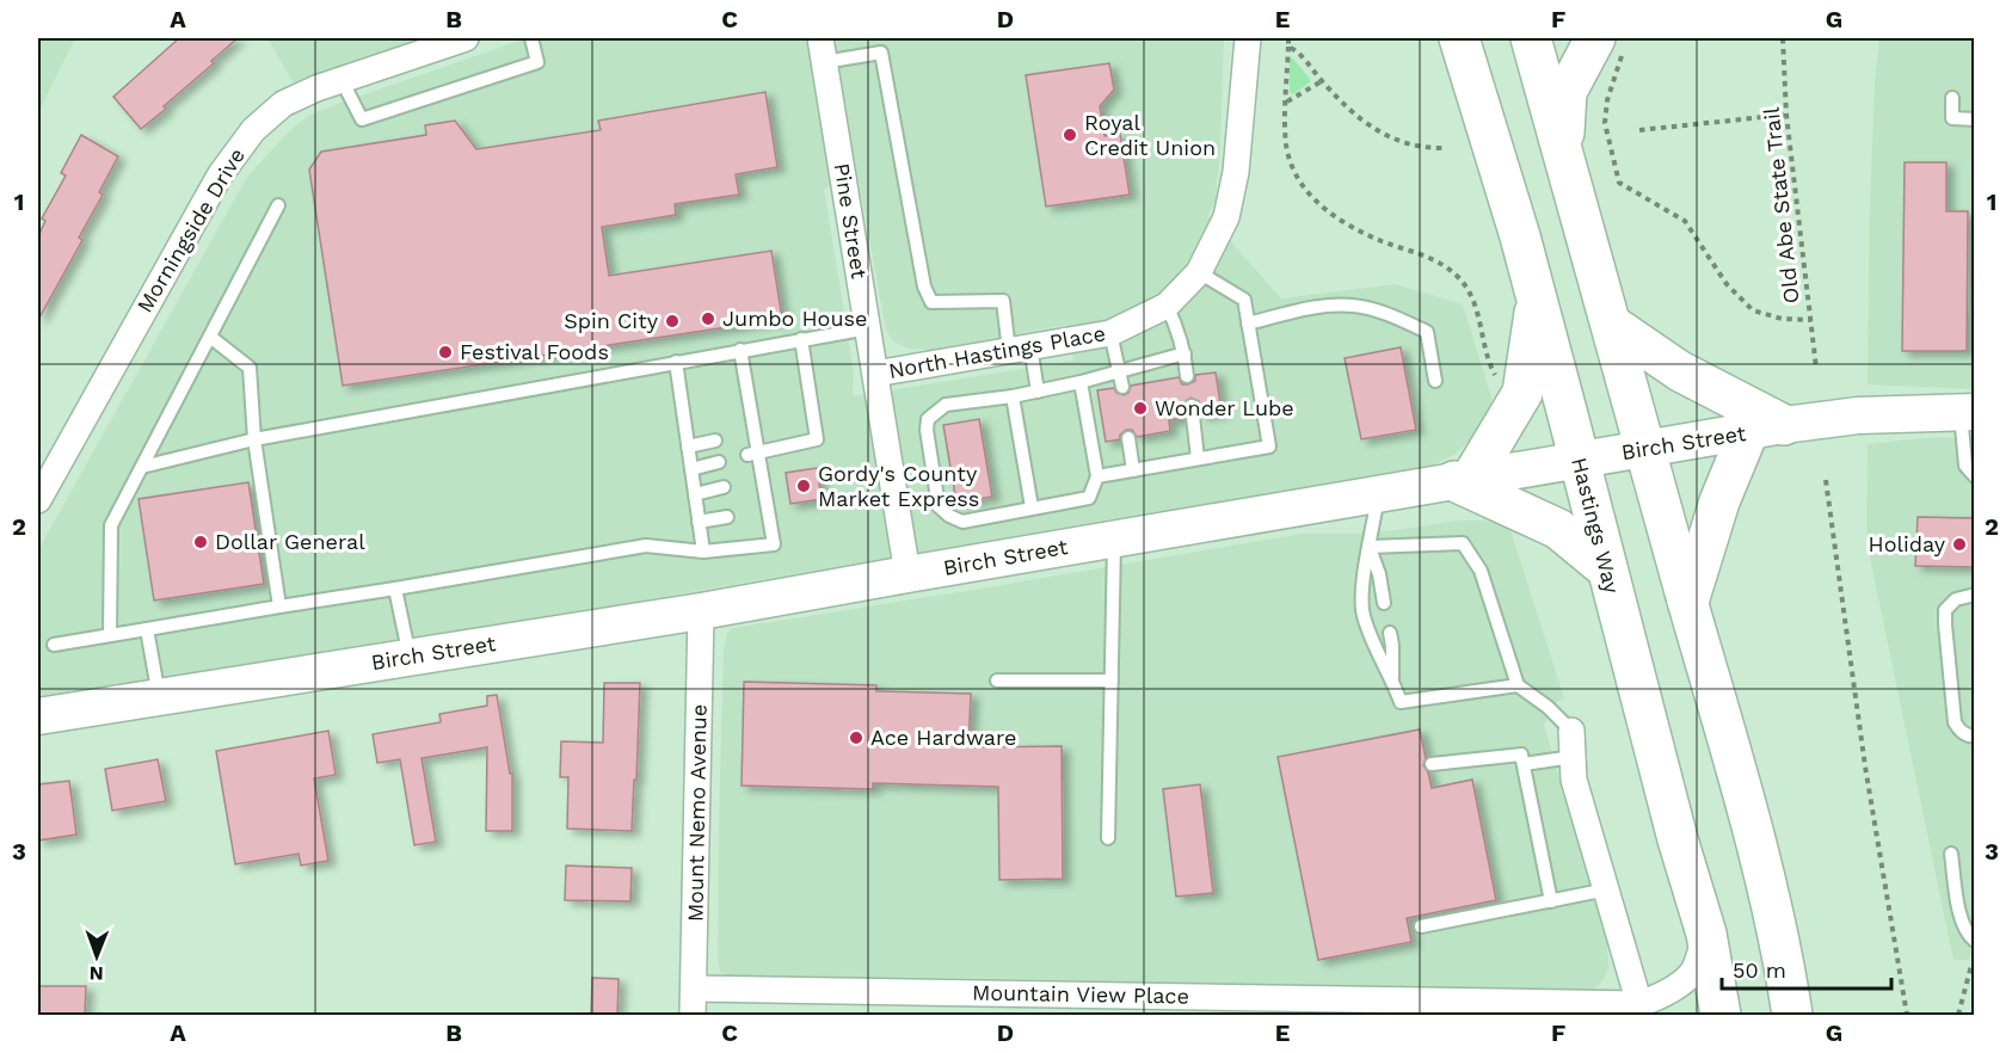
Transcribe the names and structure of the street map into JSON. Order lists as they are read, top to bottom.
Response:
{
  "streets": {
    "main road": ["Birch Street", "Hastings Way"],
    "street": [
      "Pine Street",
      "Morningside Drive",
      "North Hastings Place",
      "Mount Nemo Avenue",
      "Mountain View Place"
    ],
    "path": ["Old Abe State Trail"]
  },
  "crossings": [
    ["Pine Street", "North Hastings Place"],
    ["Pine Street", "Birch Street"],
    ["Birch Street", "Hastings Way"],
    ["Birch Street", "Mount Nemo Avenue"],
    ["Hastings Way", "Mountain View Place"],
    ["Mount Nemo Avenue", "Mountain View Place"]
  ],
  "places": [
    "Royal Credit Union",
    "Jumbo House",
    "Spin City",
    "Festival Foods",
    "Wonder Lube",
    "Gordy's County Market Express",
    "Dollar General",
    "Holiday",
    "Ace Hardware"
  ],
  "scale_bar": "50 m",
  "north": "bottom",
  "grid": {
    "columns": [
      "A",
      "B",
      "C",
      "D",
      "E",
      "F",
      "G"
    ],
    "rows": ["1", "2", "3"]
  }
}
